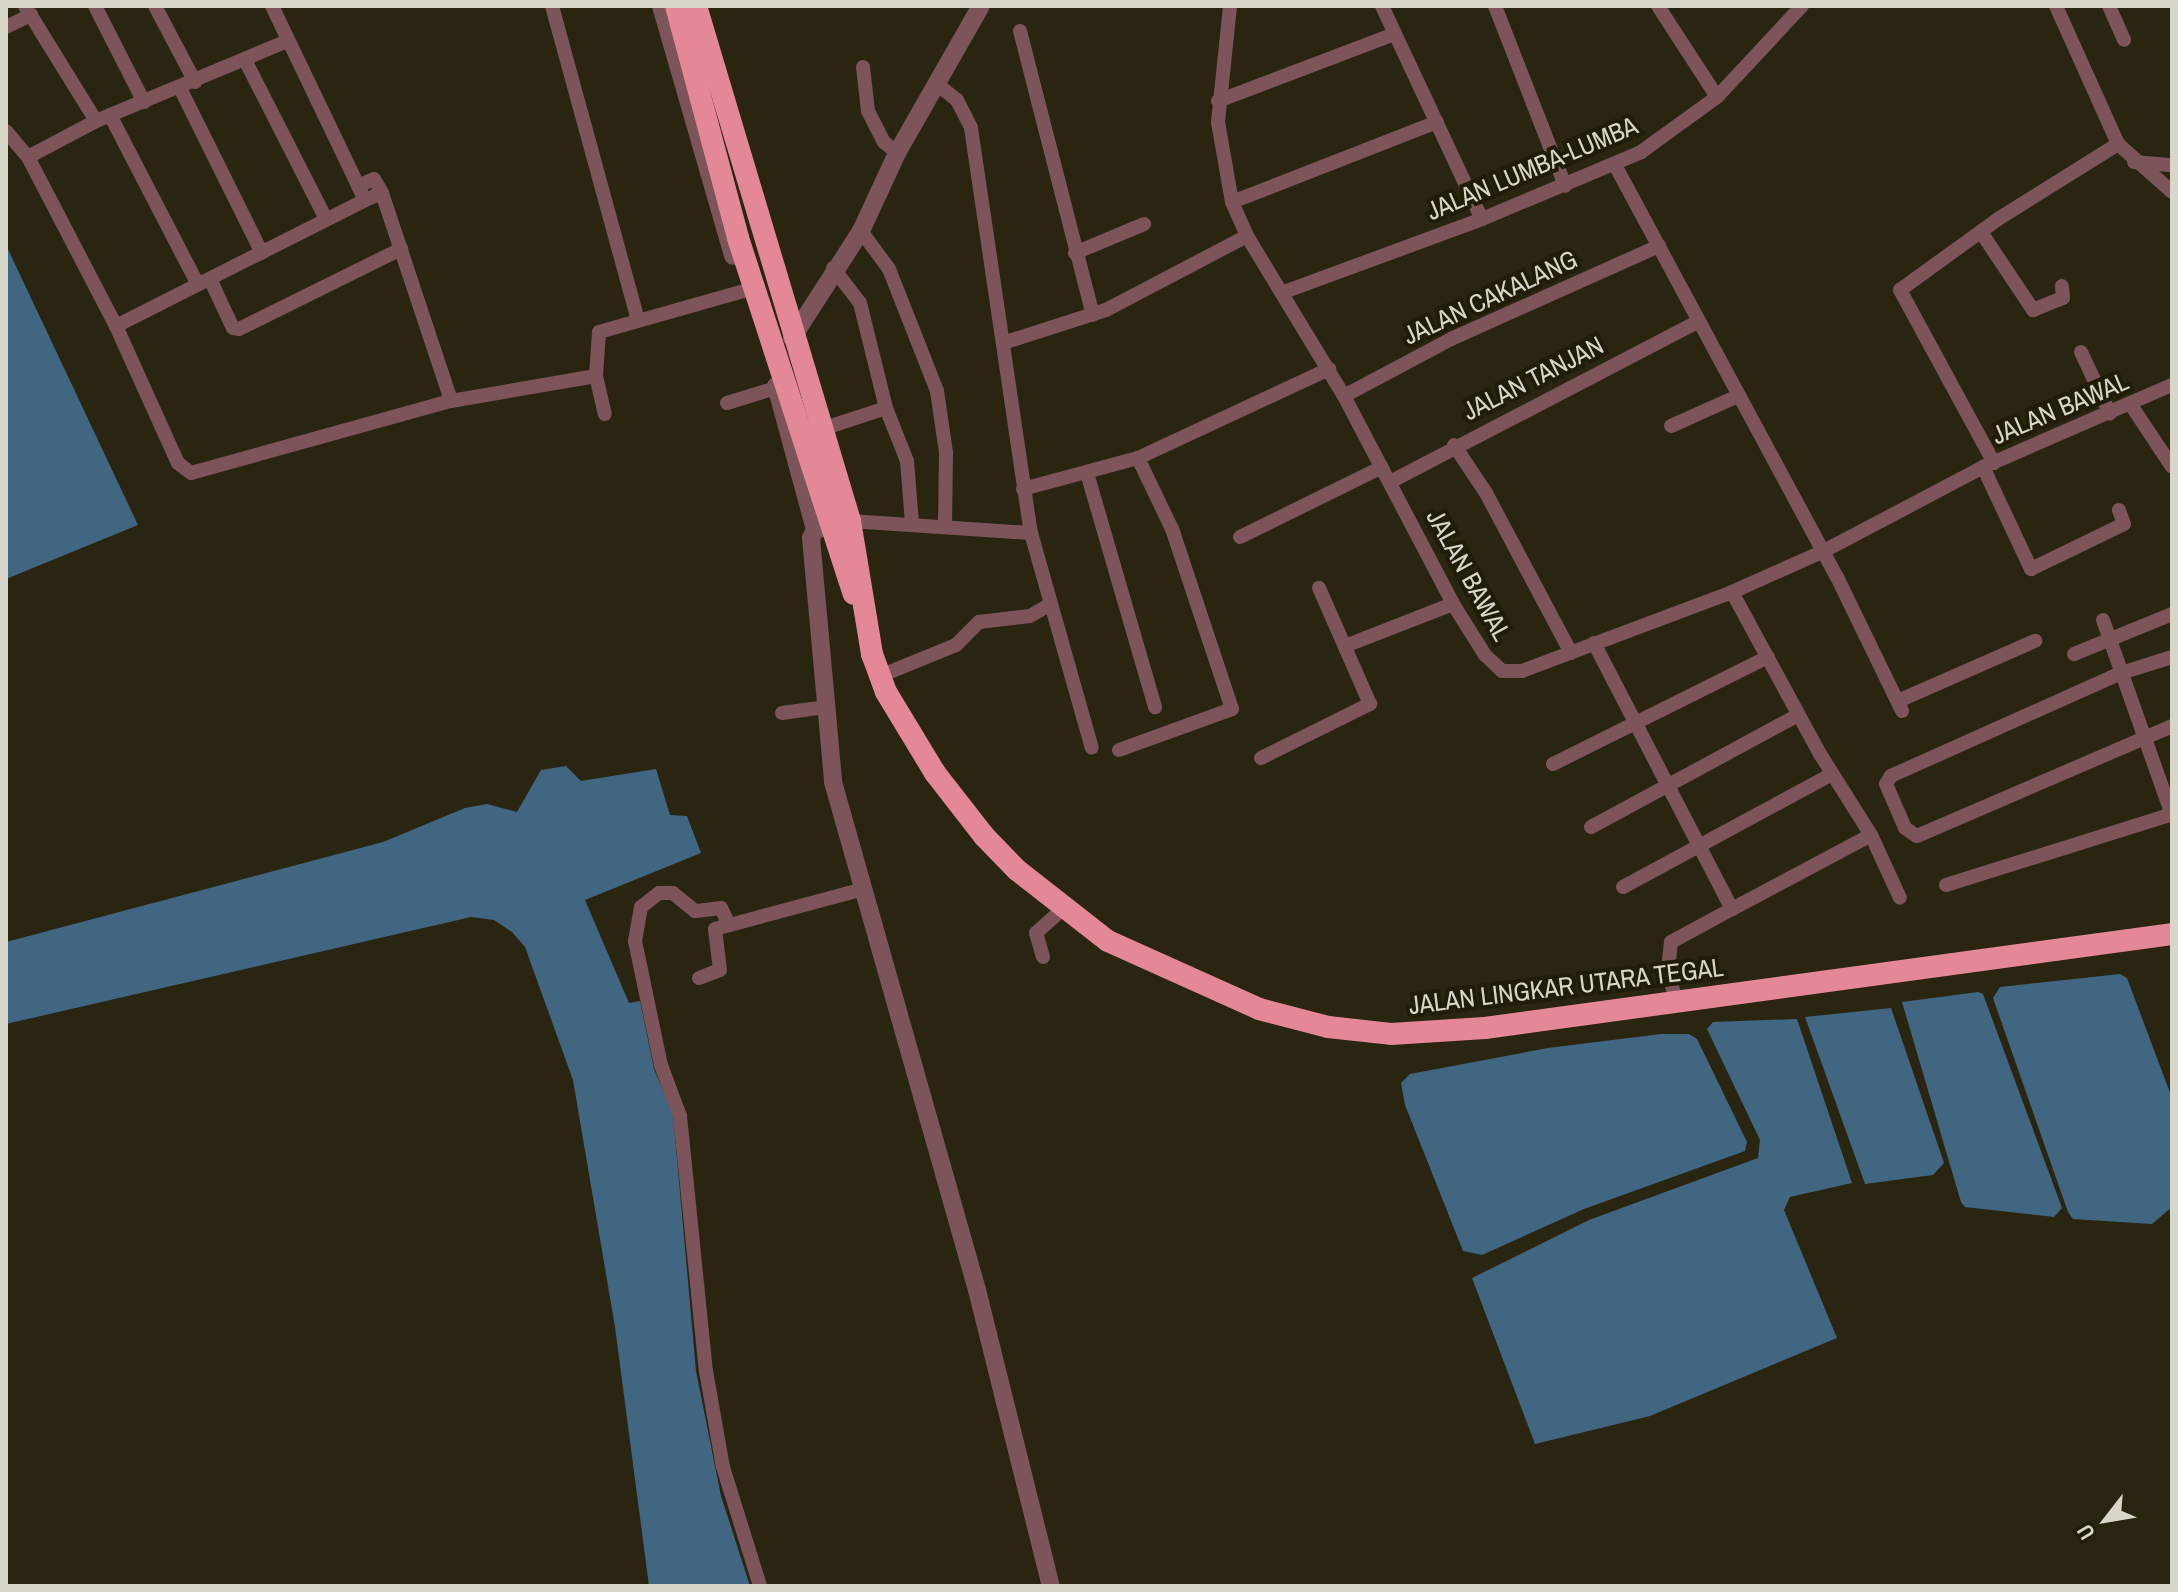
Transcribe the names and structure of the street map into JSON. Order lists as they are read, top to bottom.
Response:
{
  "streets": {
    "highway": ["JALAN LINGKAR UTARA TEGAL"],
    "street": [
      "JALAN LUMBA-LUMBA",
      "JALAN CAKALANG",
      "JALAN TANJAN",
      "JALAN BAWAL"
    ]
  },
  "crossings": [
    ["JALAN LUMBA-LUMBA", "JALAN BAWAL"],
    ["JALAN CAKALANG", "JALAN BAWAL"],
    ["JALAN TANJAN", "JALAN BAWAL"]
  ],
  "north": "bottom left"
}
